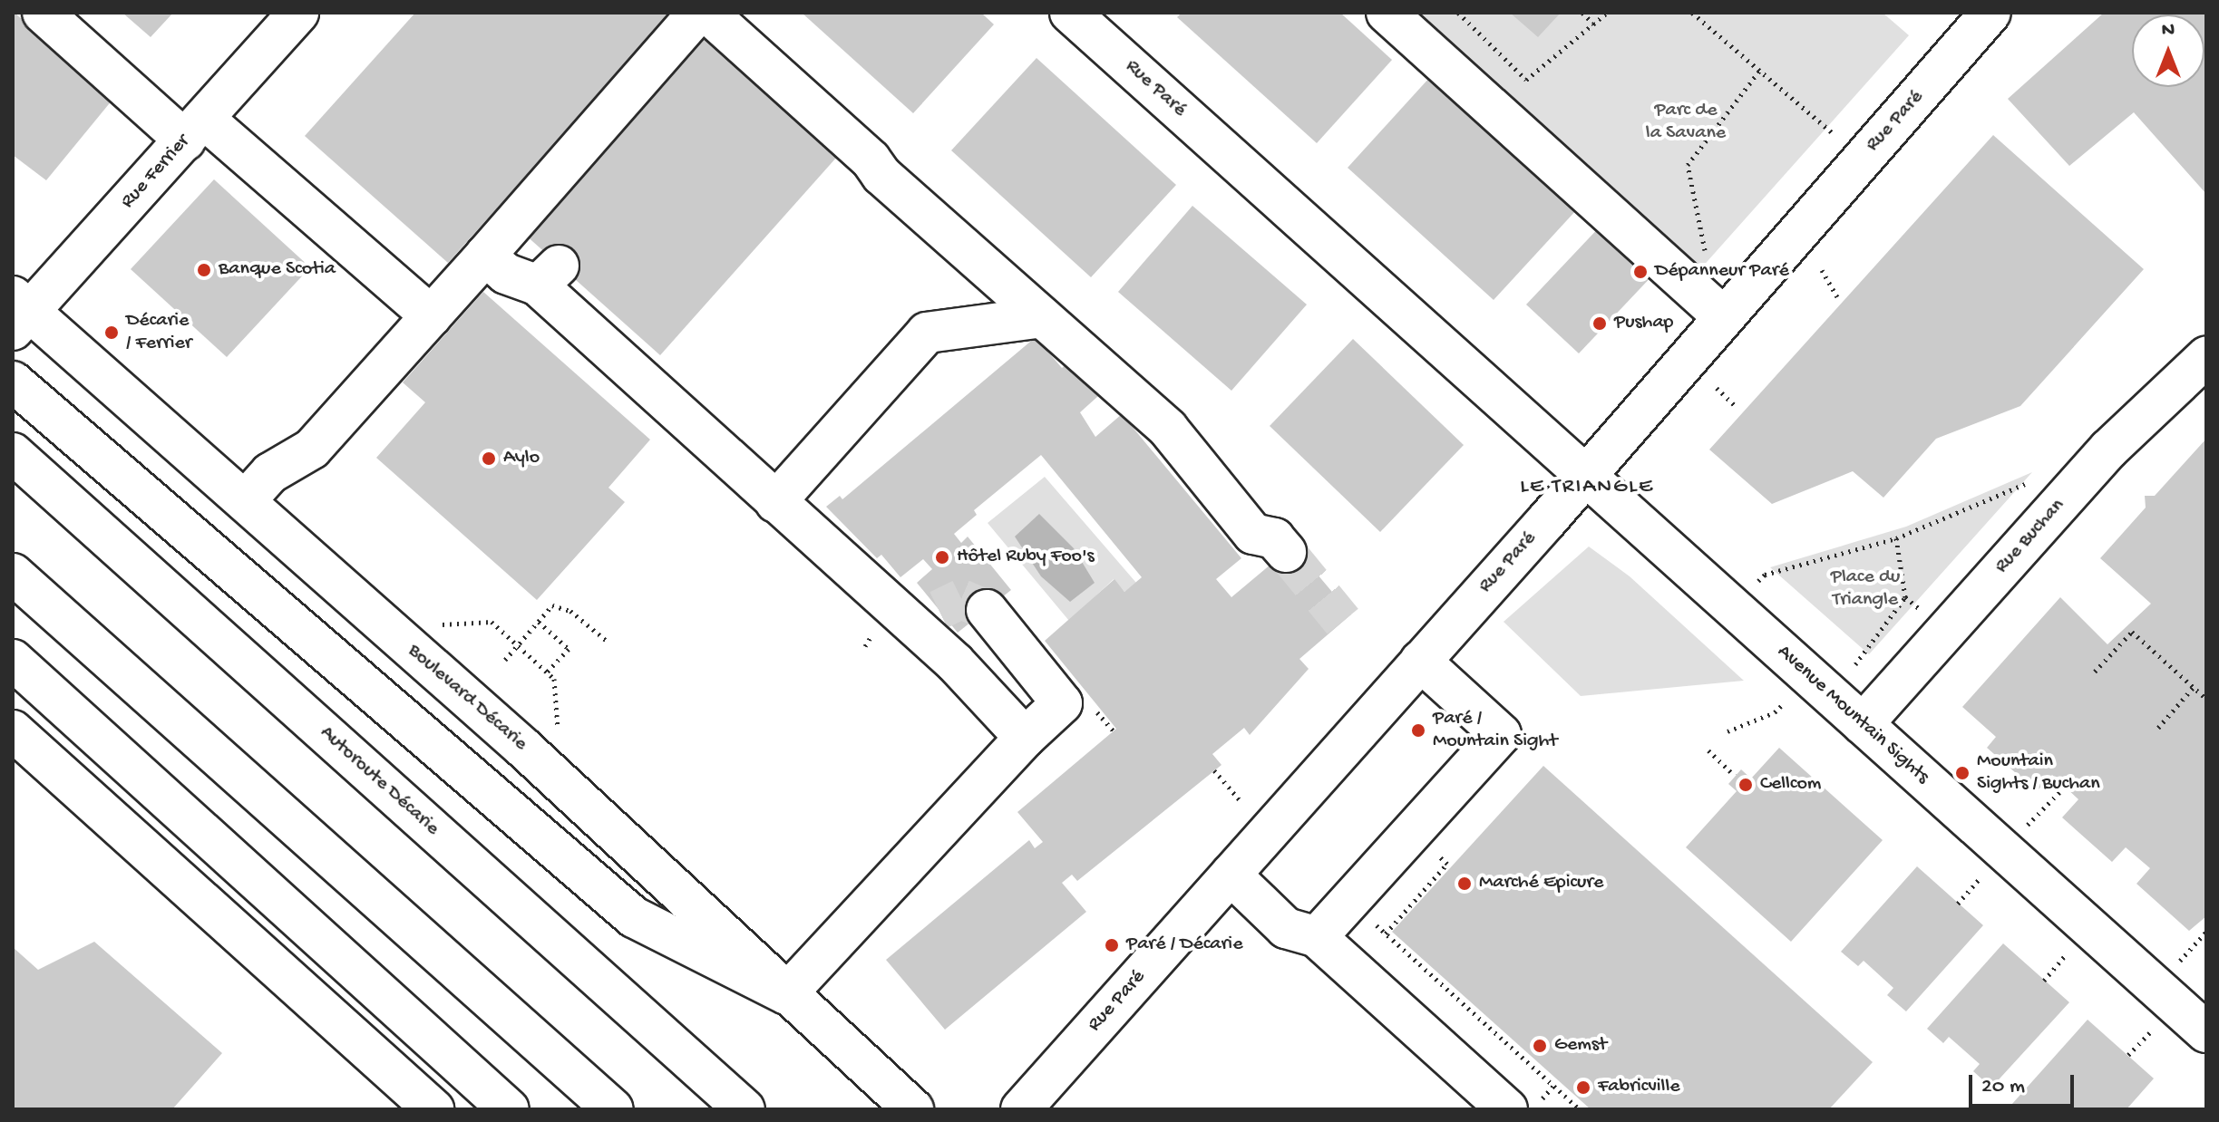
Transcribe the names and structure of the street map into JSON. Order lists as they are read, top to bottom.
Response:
{
  "streets": {
    "main road": [
      "Rue Paré",
      "Rue Ferrier",
      "Rue Buchan",
      "Boulevard Décarie",
      "Avenue Mountain Sights",
      "Autoroute Décarie"
    ]
  },
  "crossings": [
    ["Rue Paré", "Avenue Mountain Sights"],
    ["Rue Ferrier", "Boulevard Décarie"],
    ["Rue Buchan", "Avenue Mountain Sights"]
  ],
  "districts": ["LE TRIANGLE"],
  "parks": ["Parc de la Savane", "Place du Triangle"],
  "places": [
    "Banque Scotia",
    "Dépanneur Paré",
    "Pushap",
    "Décarie / Ferrier",
    "Aylo",
    "Hôtel Ruby Foo's",
    "Paré / Mountain Sight",
    "Mountain Sights / Buchan",
    "Cellcom",
    "Marché Epicure",
    "Paré / Décarie",
    "Gemst",
    "Fabricville"
  ],
  "scale_bar": "20 m",
  "north": "top"
}
